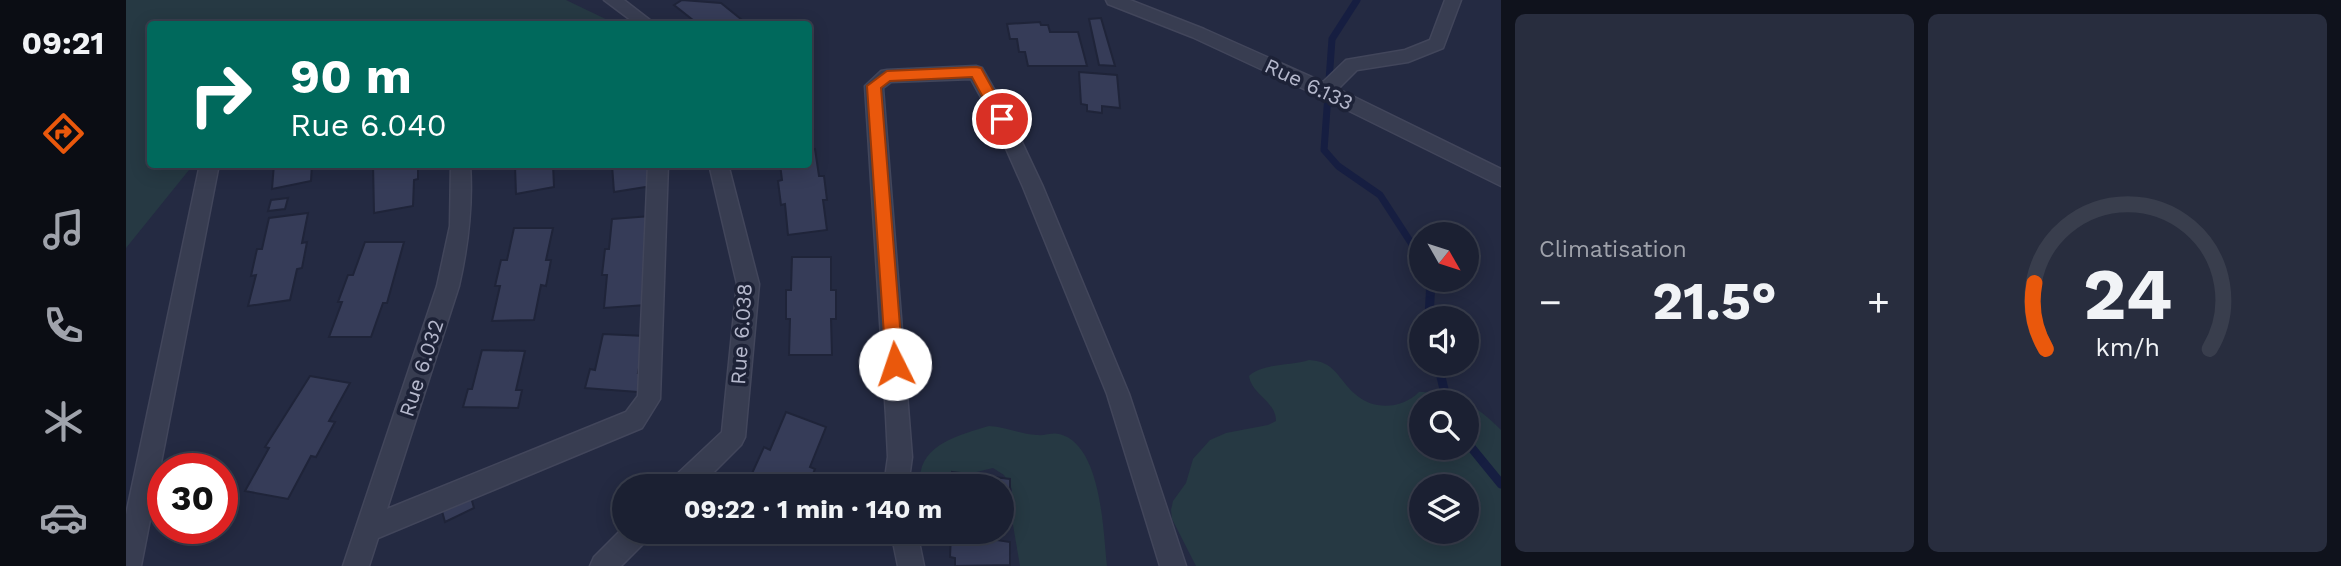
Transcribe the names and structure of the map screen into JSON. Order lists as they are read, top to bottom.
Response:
{
  "streets": {
    "street": ["Rue 6.133", "Rue 6.038", "Rue 6.032"]
  },
  "north": "bottom right",
  "page": {
    "tabs": "09:21",
    "tile": "Climatisation",
    "turn": ["90 m", "Rue 6.040"],
    "heat": ["−", "21.5°", "+"],
    "limit": "30",
    "trip": "09:22 · 1 min · 140 m",
    "gauge": ["24", "km/h"]
  }
}
